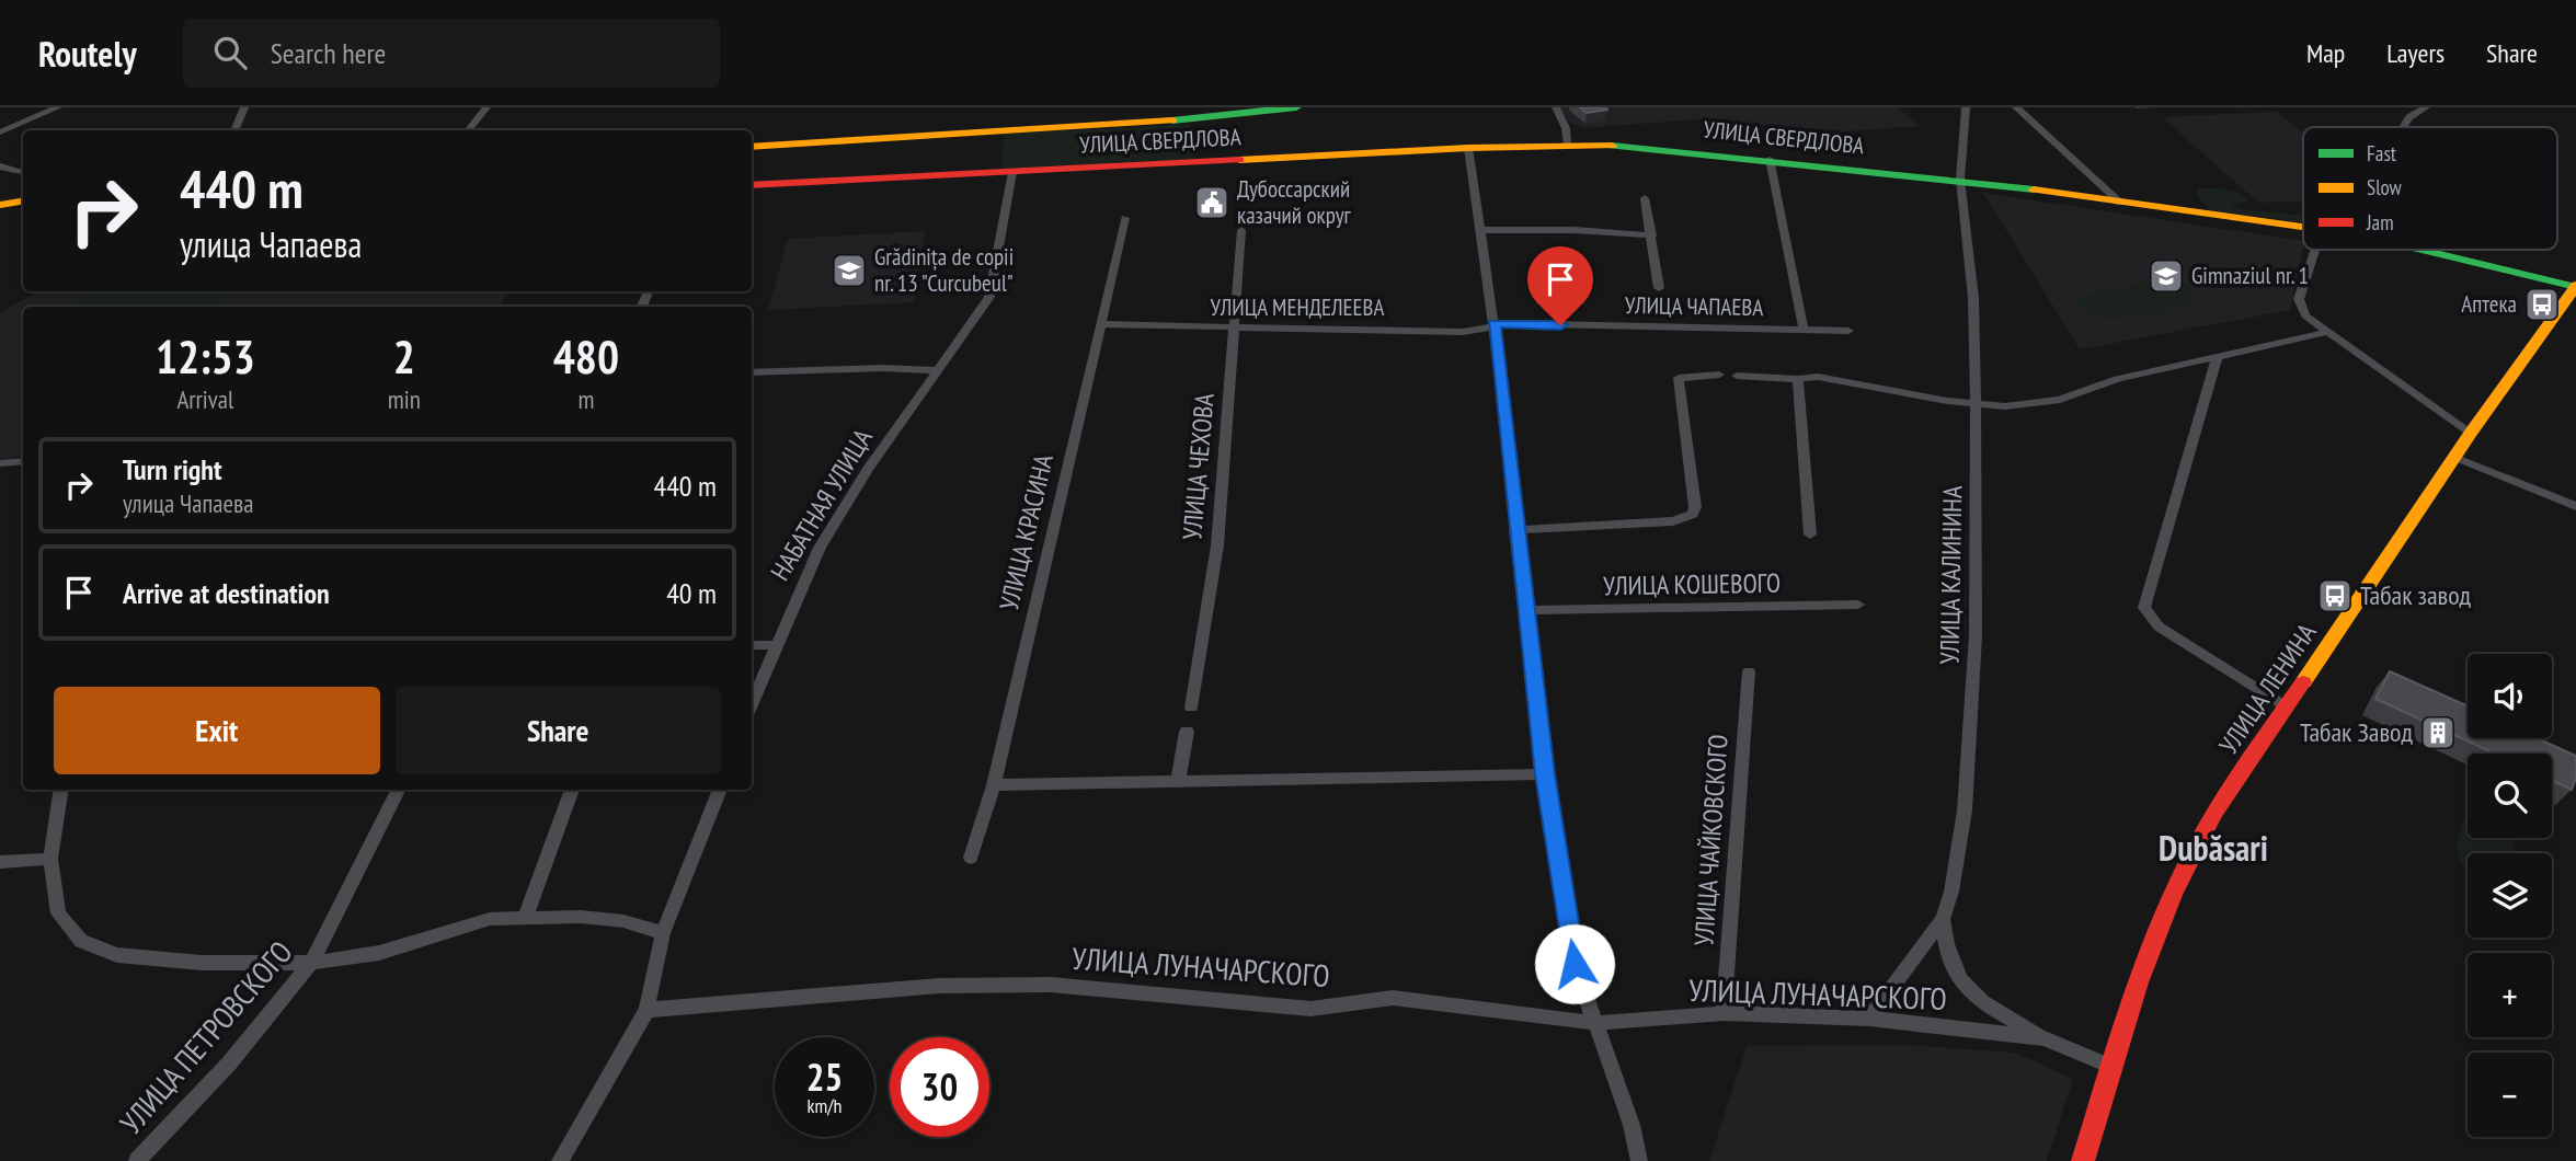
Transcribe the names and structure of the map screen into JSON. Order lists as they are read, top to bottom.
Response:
{
  "streets": {
    "main road": ["УЛИЦА СВЕРДЛОВА", "УЛИЦА ЛЕНИНА"],
    "street": [
      "УЛИЦА ЧАПАЕВА",
      "УЛИЦА МЕНДЕЛЕЕВА",
      "УЛИЦА ЧЕХОВА",
      "НАБАТНАЯ УЛИЦА",
      "УЛИЦА КРАСИНА",
      "УЛИЦА КАЛИНИНА",
      "УЛИЦА КОШЕВОГО",
      "УЛИЦА ЧАЙКОВСКОГО",
      "УЛИЦА ЛУНАЧАРСКОГО",
      "УЛИЦА ПЕТРОВСКОГО"
    ]
  },
  "crossings": [
    ["УЛИЦА СВЕРДЛОВА", "НАБАТНАЯ УЛИЦА"],
    ["УЛИЦА СВЕРДЛОВА", "УЛИЦА КАЛИНИНА"],
    ["УЛИЦА СВЕРДЛОВА", "УЛИЦА ЛЕНИНА"],
    ["УЛИЦА ЧАПАЕВА", "УЛИЦА МЕНДЕЛЕЕВА"],
    ["УЛИЦА МЕНДЕЛЕЕВА", "УЛИЦА ЧЕХОВА"],
    ["УЛИЦА МЕНДЕЛЕЕВА", "УЛИЦА КРАСИНА"],
    ["УЛИЦА КАЛИНИНА", "УЛИЦА ЛУНАЧАРСКОГО"],
    ["УЛИЦА ЛЕНИНА", "УЛИЦА ЛУНАЧАРСКОГО"],
    ["УЛИЦА ЧАЙКОВСКОГО", "УЛИЦА ЛУНАЧАРСКОГО"]
  ],
  "districts": ["Dubăsari"],
  "places": {
    "public building": ["Дубоссарский казачий округ"],
    "school or university": ["Grădinița de copii nr. 13 \"Curcubeul\"", "Gimnaziul nr. 1"],
    "bus stop": ["Аптека", "Табак завод"],
    "building": ["Табак Завод"]
  },
  "legend": ["Fast", "Slow", "Jam"],
  "page": {
    "header": "Routely",
    "search": "Search here",
    "nav": ["Map", "Layers", "Share"],
    "turn": ["440 m", "улица Чапаева"],
    "eta": [
      "12:53",
      "Arrival",
      "2",
      "min",
      "480",
      "m"
    ],
    "list": [
      {
        "name": "Turn right",
        "note": "улица Чапаева",
        "value": "440 m"
      },
      {
        "name": "Arrive at destination",
        "value": "40 m"
      }
    ],
    "map_buttons": ["+", "−"],
    "buttons": ["Exit", "Share"],
    "speed": "25 km/h",
    "limit": "30"
  }
}
